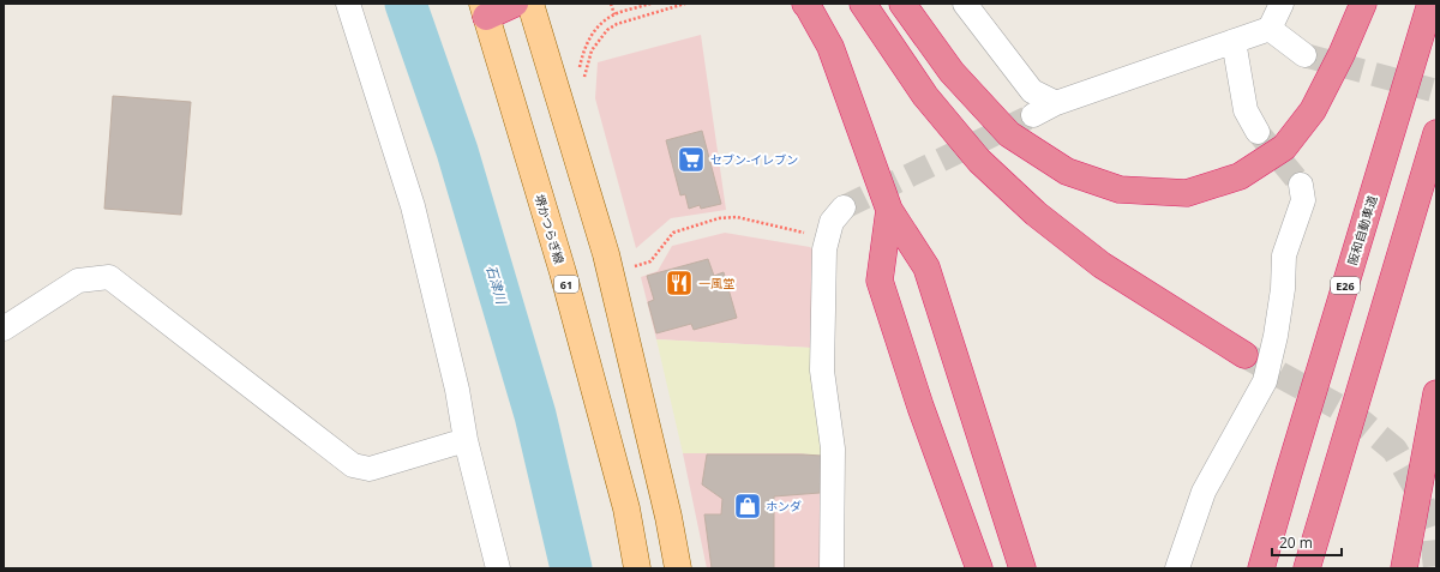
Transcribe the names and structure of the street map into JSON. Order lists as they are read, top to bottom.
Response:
{
  "streets": {
    "highway": ["阪和自動車道", "E26"],
    "main road": ["堺かつらぎ線", "61"]
  },
  "water": ["石津川"],
  "places": {
    "supermarket": ["セブン-イレブン"],
    "restaurant": ["一風堂"],
    "shop": ["ホンダ"]
  },
  "scale_bar": "20 m"
}
